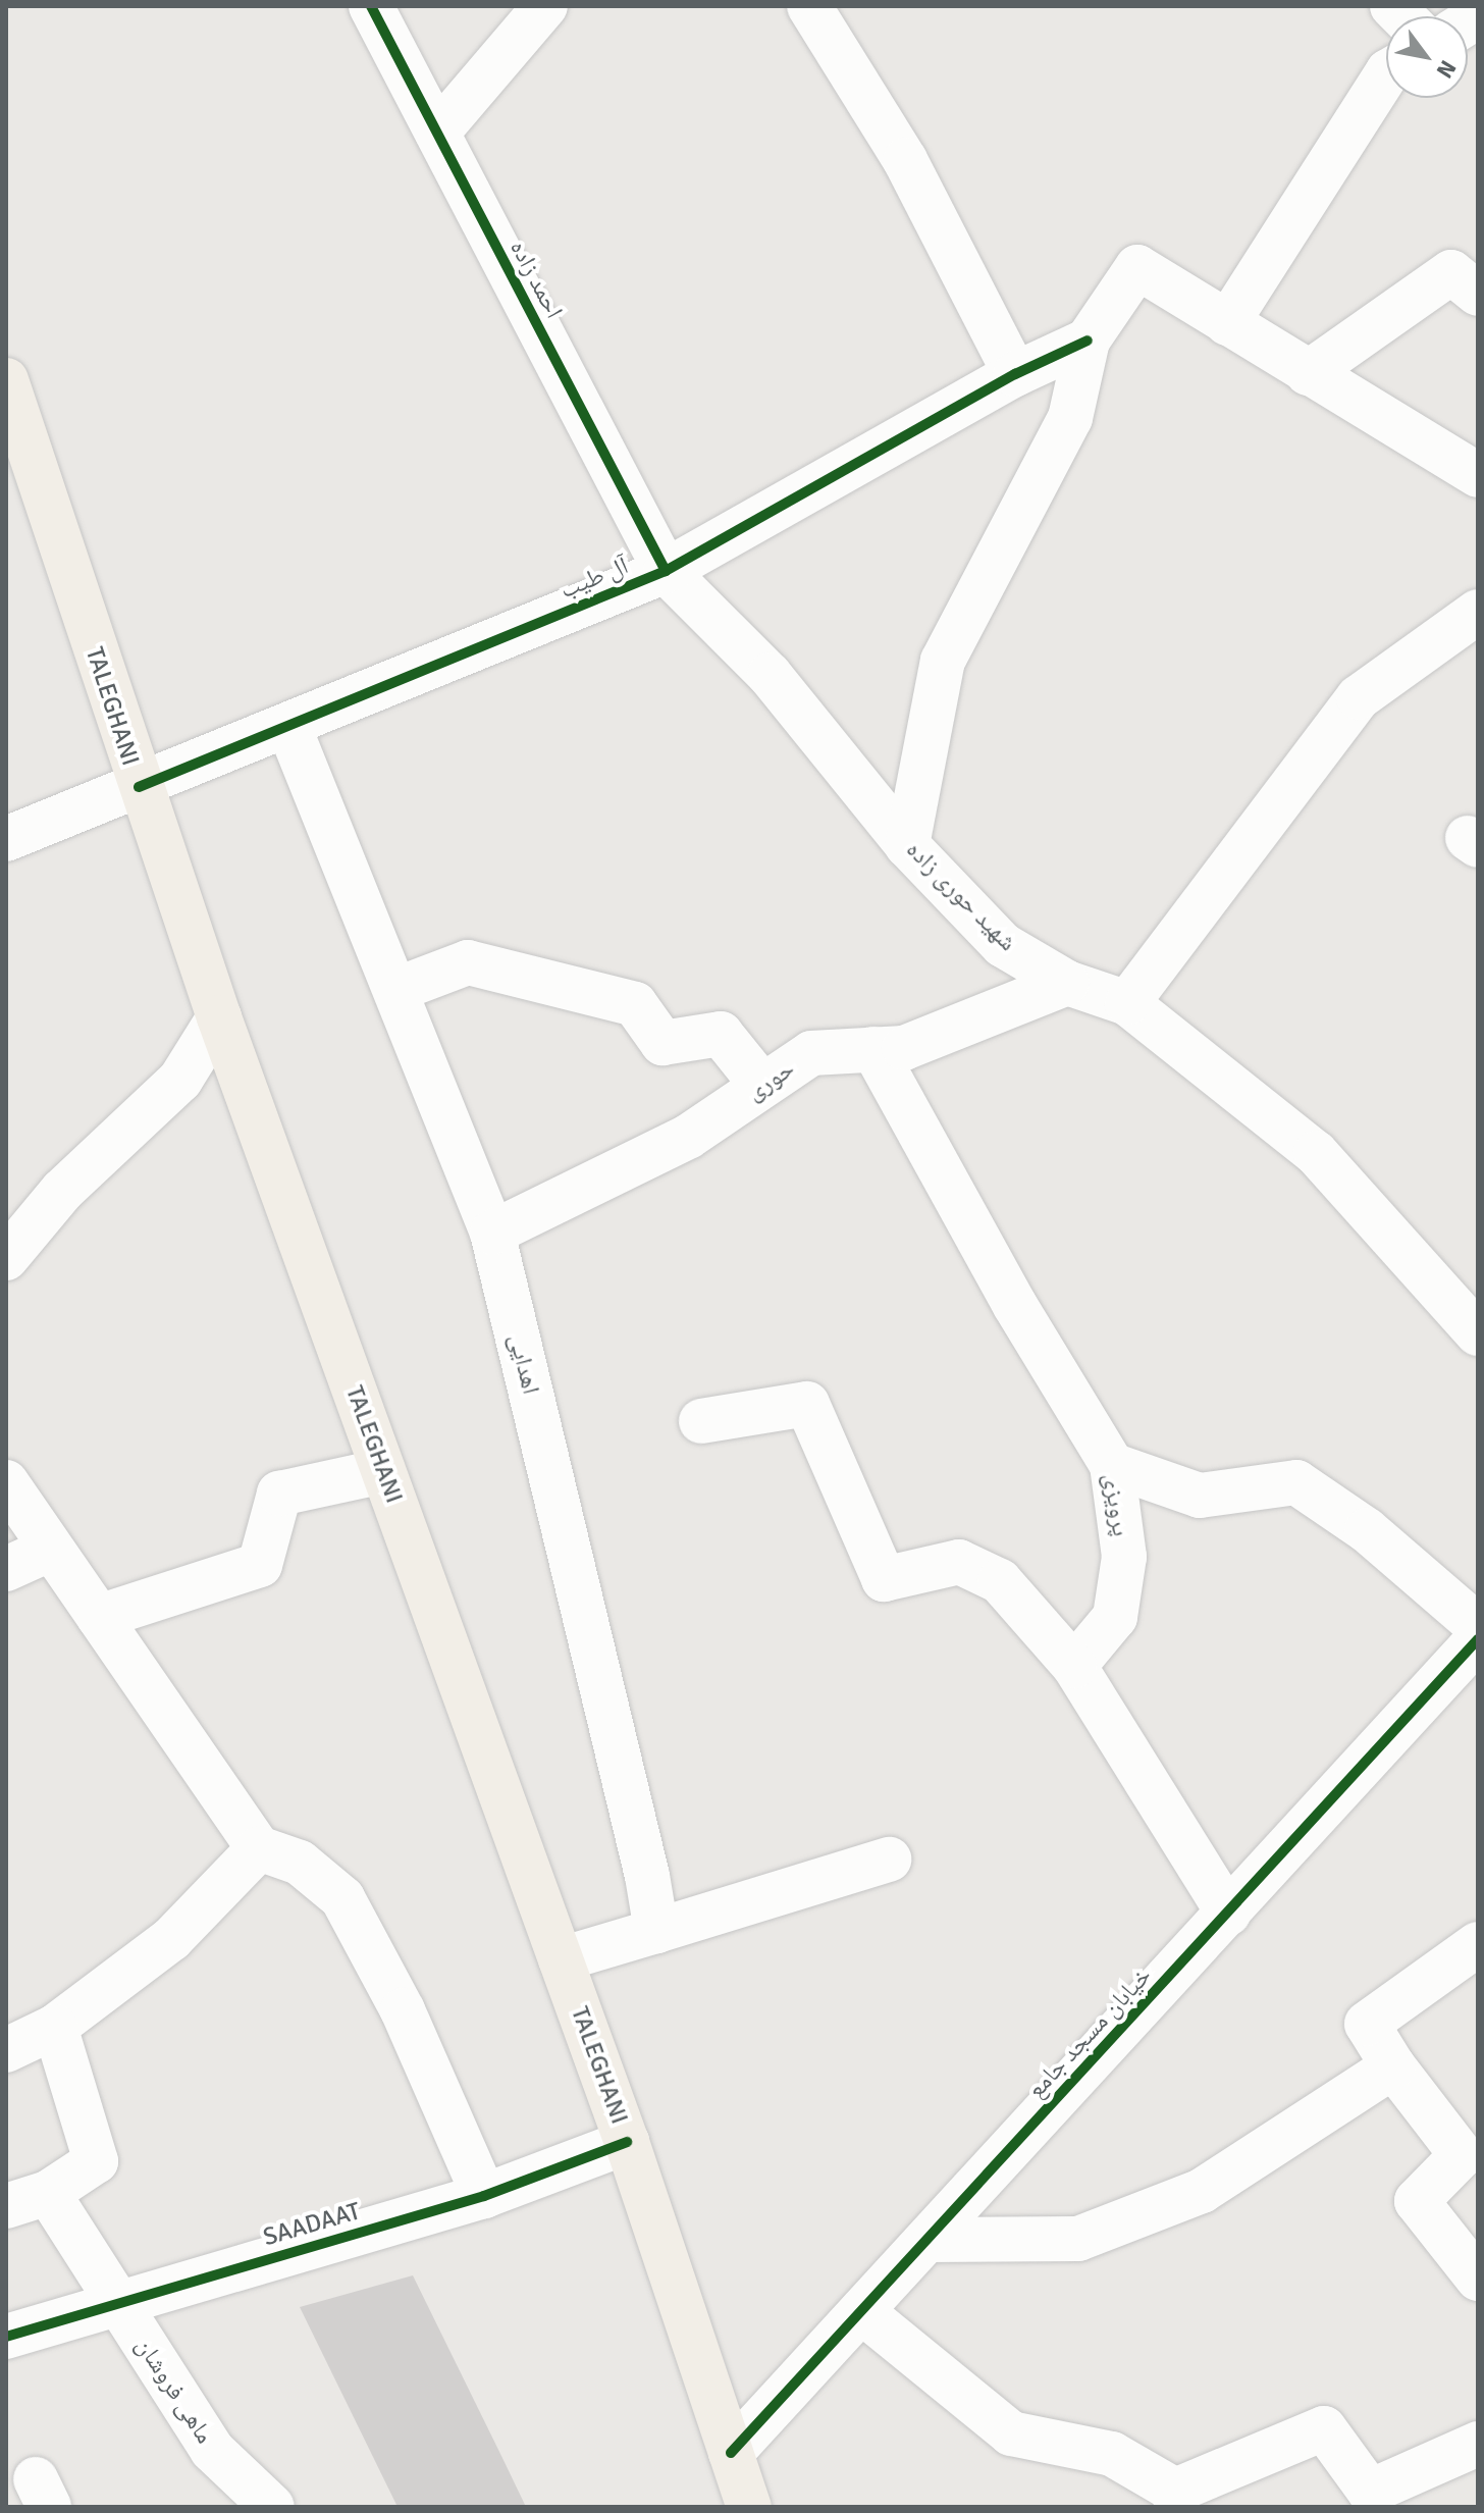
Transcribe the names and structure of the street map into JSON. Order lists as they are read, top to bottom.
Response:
{
  "streets": {
    "main road": ["TALEGHANI"],
    "street": [
      "احمد زاده",
      "آل طیب",
      "شهید حوری زاده",
      "حوری",
      "اهدایی",
      "پرویزی",
      "خیابان مسجد جامع",
      "SAADAAT",
      "ماهی فروشان"
    ]
  },
  "crossings": [
    ["احمد زاده", "آل طیب"],
    ["احمد زاده", "شهید حوری زاده"],
    ["آل طیب", "TALEGHANI"],
    ["آل طیب", "شهید حوری زاده"],
    ["آل طیب", "اهدایی"],
    ["TALEGHANI", "خیابان مسجد جامع"],
    ["TALEGHANI", "SAADAAT"],
    ["شهید حوری زاده", "حوری"],
    ["حوری", "اهدایی"],
    ["حوری", "پرویزی"],
    ["SAADAAT", "ماهی فروشان"]
  ],
  "north": "bottom right"
}
